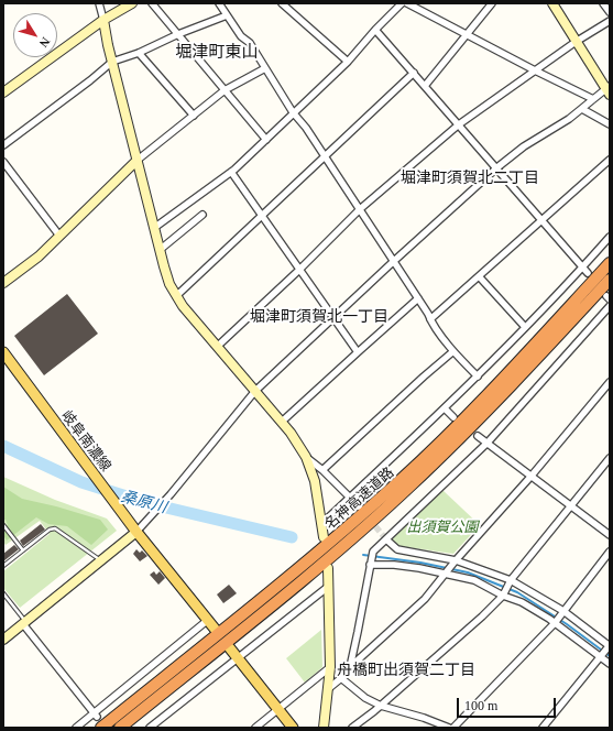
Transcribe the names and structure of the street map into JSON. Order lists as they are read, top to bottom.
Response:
{
  "streets": {
    "highway": ["名神高速道路"],
    "main road": ["岐阜南濃線"]
  },
  "districts": [
    "堀津町東山",
    "堀津町須賀北二丁目",
    "堀津町須賀北一丁目",
    "舟橋町出須賀二丁目"
  ],
  "water": ["桑原川"],
  "parks": ["出須賀公園"],
  "scale_bar": "100 m",
  "north": "bottom right"
}
